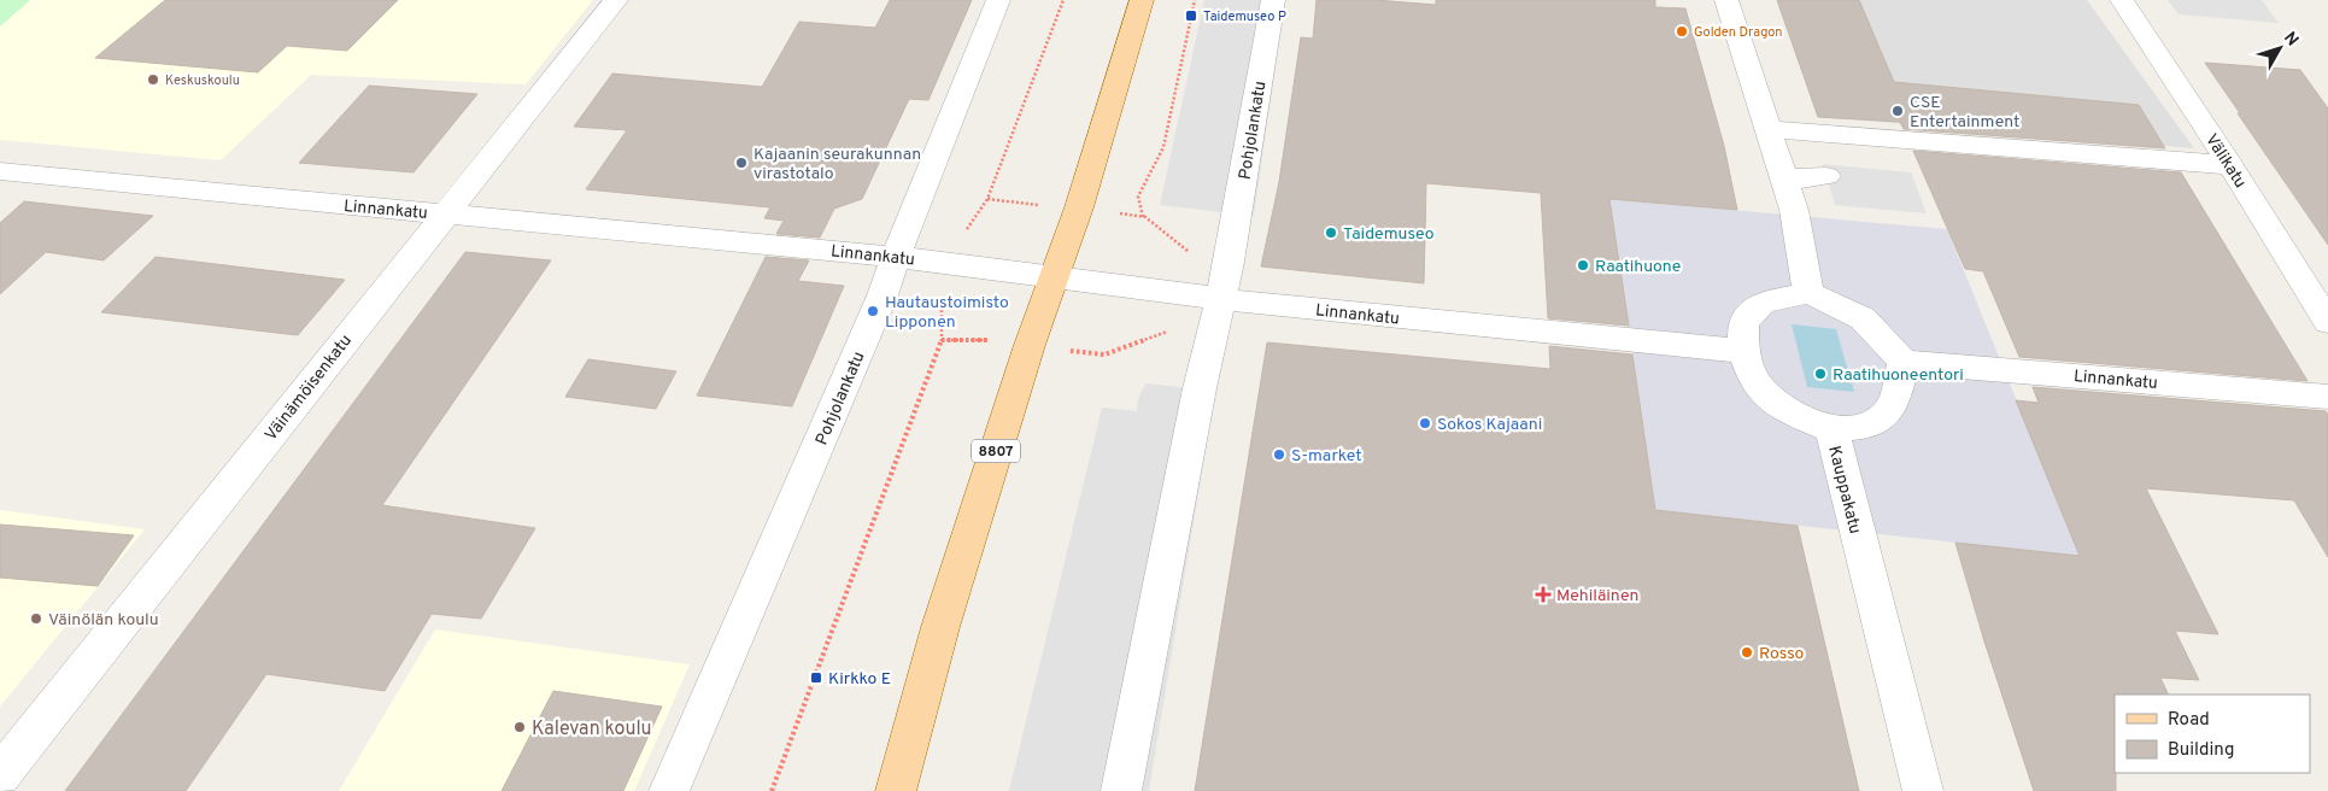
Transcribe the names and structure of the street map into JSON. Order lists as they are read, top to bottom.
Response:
{
  "streets": {
    "main road": ["8807"],
    "street": [
      "Pohjolankatu",
      "Välikatu",
      "Linnankatu",
      "Väinämöisenkatu",
      "Kauppakatu"
    ]
  },
  "crossings": [
    ["Pohjolankatu", "Linnankatu"],
    ["Linnankatu", "Väinämöisenkatu"],
    ["Linnankatu", "8807"],
    ["Linnankatu", "Kauppakatu"]
  ],
  "places": {
    "transit": ["Taidemuseo P", "Kirkko E"],
    "other": [
      "Golden Dragon",
      "Keskuskoulu",
      "CSE Entertainment",
      "Kajaanin seurakunnan virastotalo",
      "Taidemuseo",
      "Raatihuone",
      "Hautaustoimisto Lipponen",
      "Raatihuoneentori",
      "Sokos Kajaani",
      "S-market",
      "Väinölän koulu",
      "Rosso",
      "Kalevan koulu"
    ],
    "health": ["Mehiläinen"]
  },
  "legend": ["Road", "Building"],
  "north": "top right"
}
